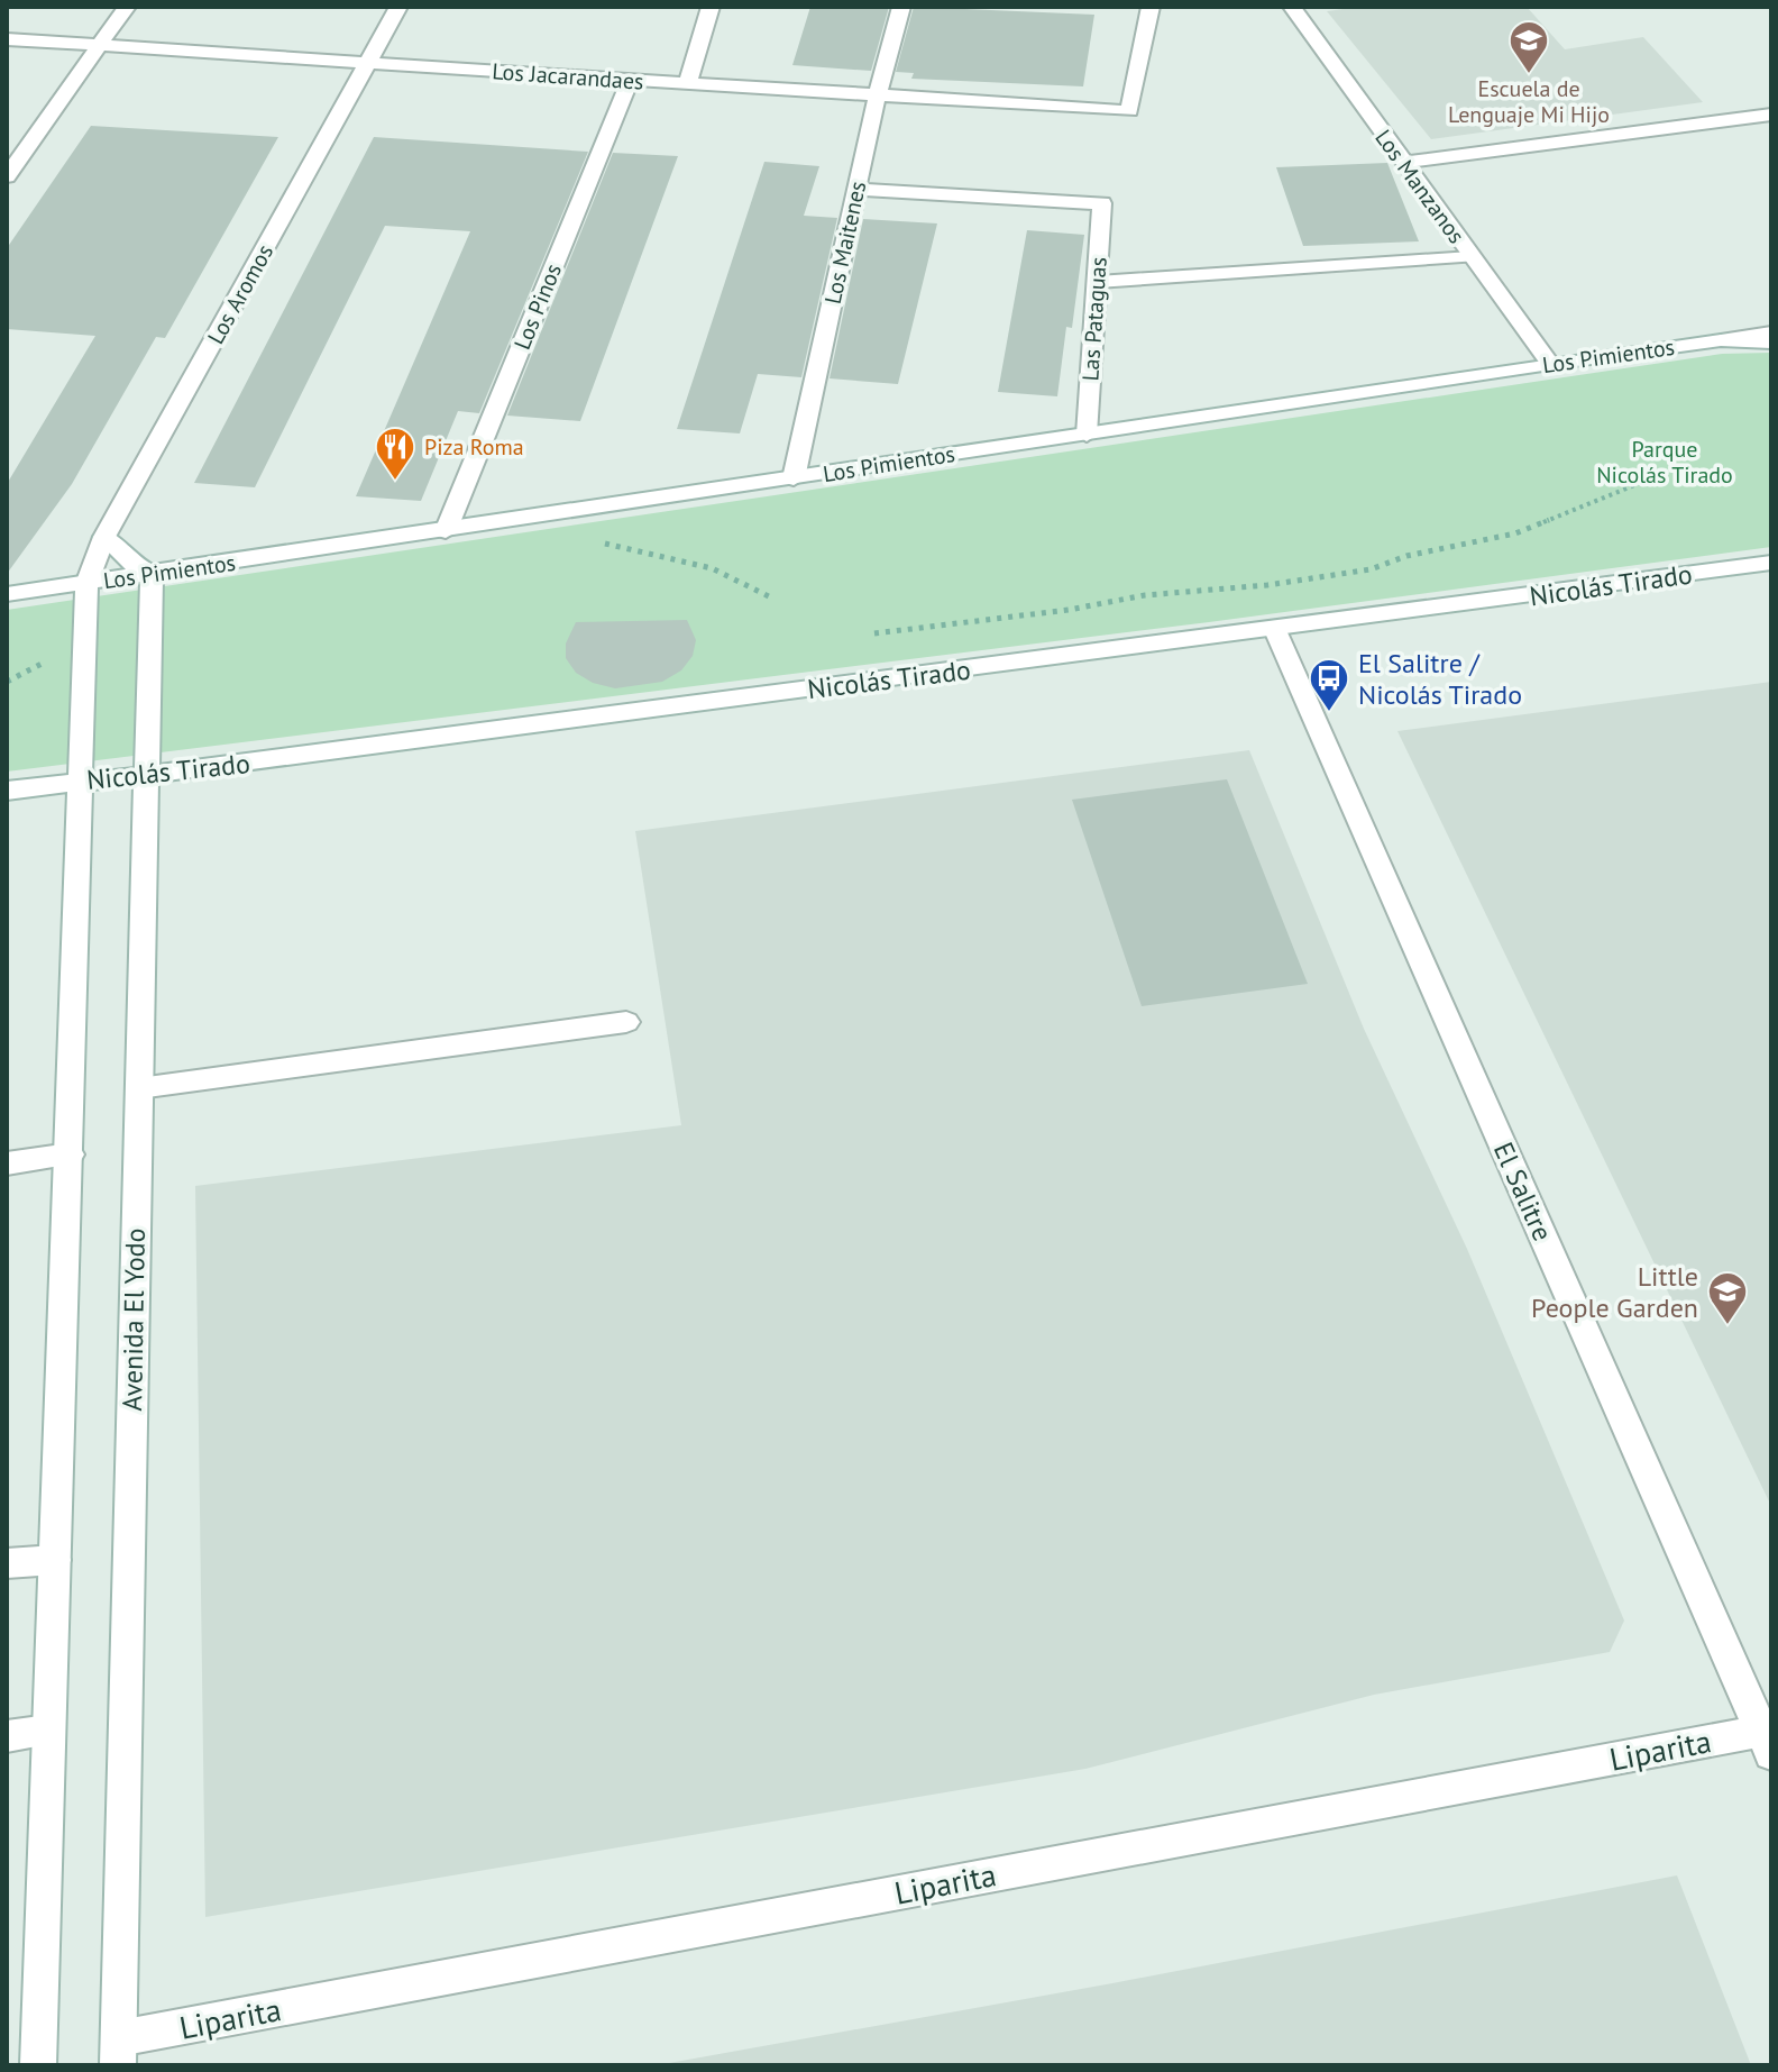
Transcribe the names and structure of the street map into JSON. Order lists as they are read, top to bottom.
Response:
{
  "streets": {
    "street": [
      "Los Jacarandaes",
      "Los Manzanos",
      "Los Maitenes",
      "Los Aromos",
      "Los Pinos",
      "Las Pataguas",
      "Los Pimientos",
      "Nicolás Tirado",
      "El Salitre",
      "Avenida El Yodo",
      "Liparita"
    ]
  },
  "crossings": [
    ["Los Jacarandaes", "Los Maitenes"],
    ["Los Jacarandaes", "Los Aromos"],
    ["Los Jacarandaes", "Los Pinos"],
    ["Los Manzanos", "Los Pimientos"],
    ["Los Maitenes", "Las Pataguas"],
    ["Los Maitenes", "Los Pimientos"],
    ["Los Aromos", "Los Pimientos"],
    ["Los Pinos", "Los Pimientos"],
    ["Las Pataguas", "Los Pimientos"],
    ["Los Pimientos", "Avenida El Yodo"],
    ["Nicolás Tirado", "El Salitre"],
    ["Nicolás Tirado", "Avenida El Yodo"],
    ["El Salitre", "Liparita"],
    ["Avenida El Yodo", "Liparita"]
  ],
  "parks": ["Parque Nicolás Tirado"],
  "places": {
    "school or university": ["Escuela de Lenguaje Mi Hijo", "Little People Garden"],
    "restaurant": ["Piza Roma"],
    "bus stop": ["El Salitre / Nicolás Tirado"]
  }
}
